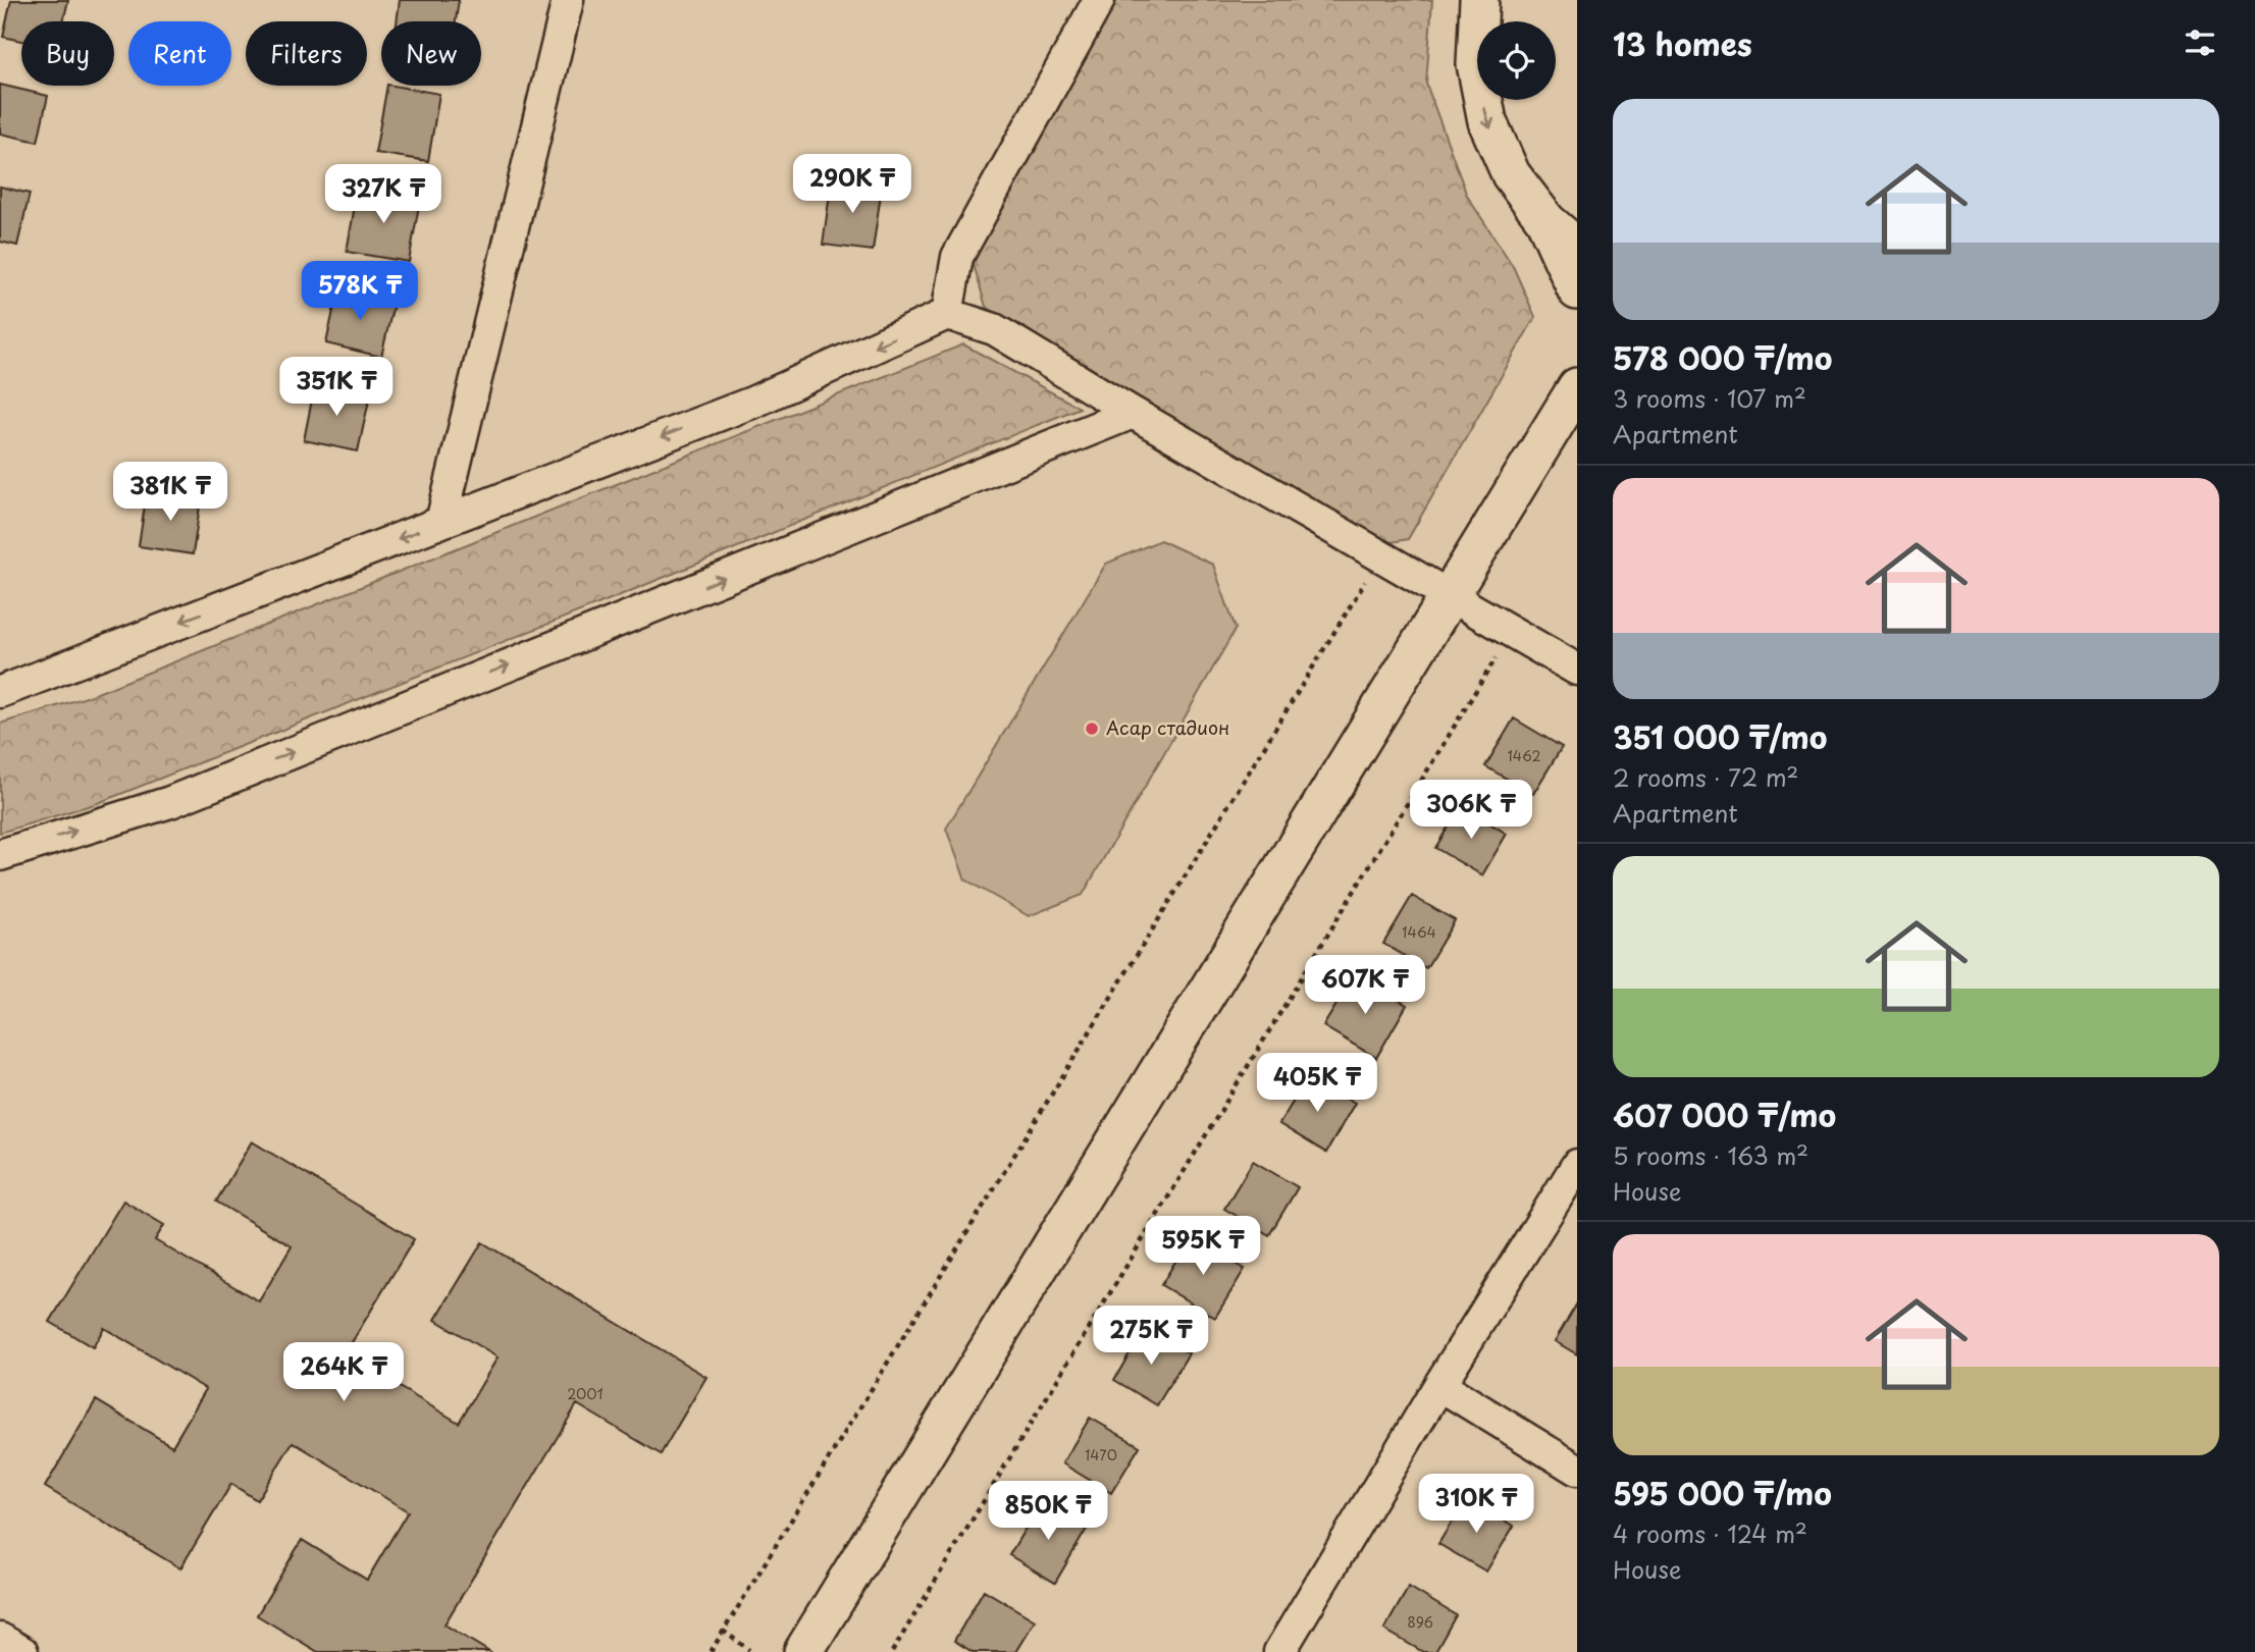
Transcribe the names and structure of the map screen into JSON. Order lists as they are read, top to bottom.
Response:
{
  "places": ["Асар стадион"],
  "house_numbers": [
    "1462",
    "1464",
    "2001",
    "1470",
    "896"
  ],
  "page": {
    "heading": "13 homes",
    "chip": [
      "Buy",
      "Rent",
      "Filters",
      "New"
    ],
    "list": [
      {
        "name": "578 000 ₸/mo",
        "note": "3 rooms · 107 m² · Apartment"
      },
      {
        "name": "351 000 ₸/mo",
        "note": "2 rooms · 72 m² · Apartment"
      },
      {
        "name": "607 000 ₸/mo",
        "note": "5 rooms · 163 m² · House"
      },
      {
        "name": "595 000 ₸/mo",
        "note": "4 rooms · 124 m² · House"
      }
    ],
    "price": [
      "290K ₸",
      "327K ₸",
      "578K ₸",
      "351K ₸",
      "381K ₸",
      "306K ₸",
      "607K ₸",
      "405K ₸",
      "595K ₸",
      "275K ₸",
      "264K ₸",
      "310K ₸",
      "850K ₸"
    ]
  }
}
